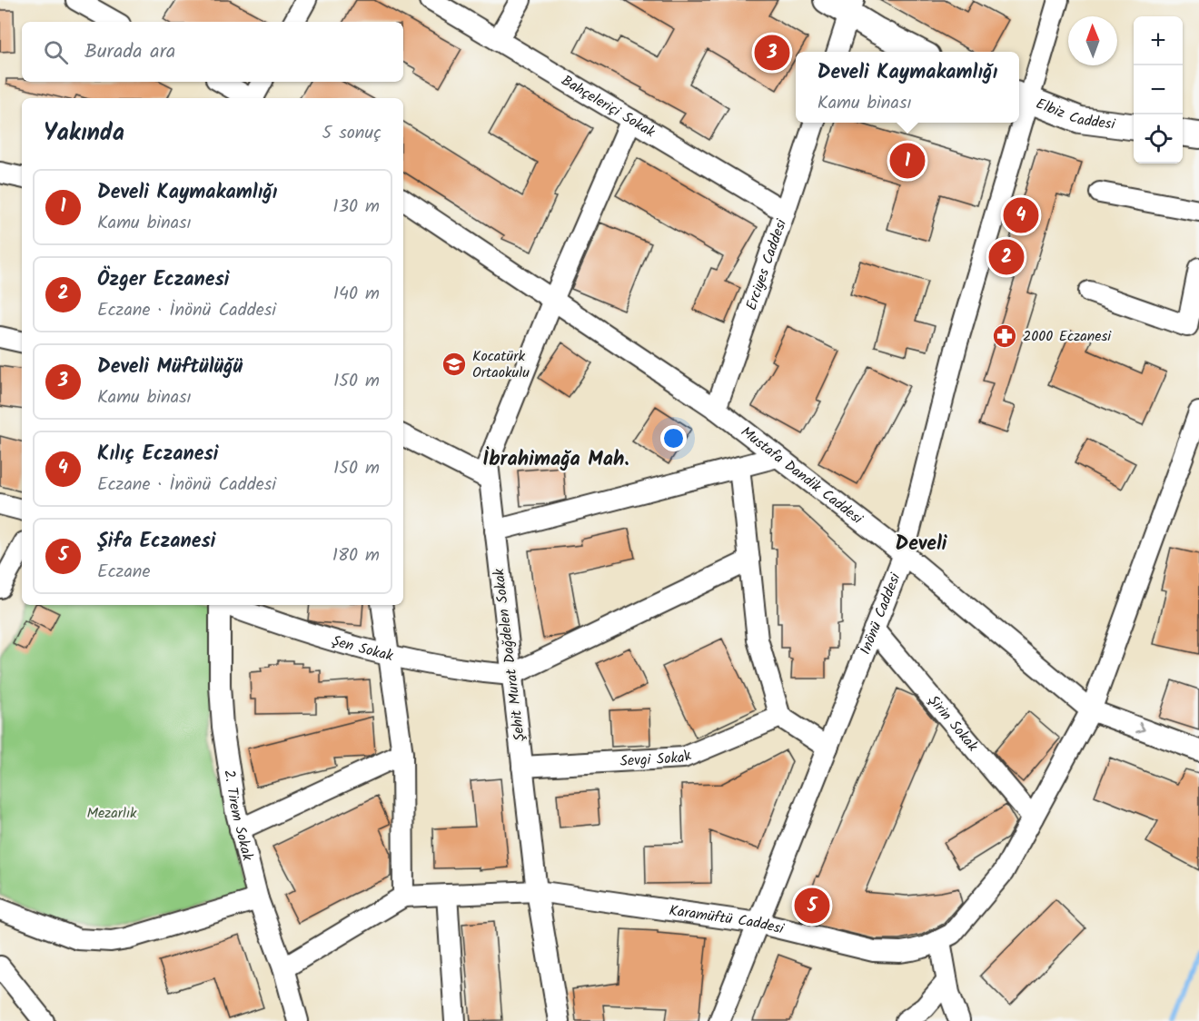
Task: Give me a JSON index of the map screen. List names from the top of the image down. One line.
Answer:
{"streets":{"street":["Bahçeleriçi Sokak","Elbiz Caddesi","Erciyes Caddesi","Mustafa Dandik Caddesi","İnönü Caddesi","Şen Sokak","Şehit Murat Dağdelen Sokak","Şirin Sokak","Sevgi Sokak","2. Tirem Sokak","Karamüftü Caddesi"]},"crossings":[["Bahçeleriçi Sokak","Erciyes Caddesi"],["Bahçeleriçi Sokak","Şehit Murat Dağdelen Sokak"],["Elbiz Caddesi","İnönü Caddesi"],["Erciyes Caddesi","Mustafa Dandik Caddesi"],["Mustafa Dandik Caddesi","İnönü Caddesi"],["Mustafa Dandik Caddesi","Şehit Murat Dağdelen Sokak"],["Mustafa Dandik Caddesi","Karamüftü Caddesi"],["İnönü Caddesi","Şirin Sokak"],["İnönü Caddesi","Karamüftü Caddesi"],["Şen Sokak","Şehit Murat Dağdelen Sokak"],["Şehit Murat Dağdelen Sokak","Sevgi Sokak"],["Şehit Murat Dağdelen Sokak","Karamüftü Caddesi"],["Şirin Sokak","Karamüftü Caddesi"],["2. Tirem Sokak","Karamüftü Caddesi"]],"districts":["İbrahimağa Mah.","Develi"],"parks":["Mezarlık"],"places":{"pharmacy":["2000 Eczanesi"],"school or university":["Kocatürk Ortaokulu"]},"north":"top","page":{"map_buttons":["+","−"],"search":"Burada ara","pins":["3","1","4","2","5"],"popup":["Develi Kaymakamlığı","Kamu binası"],"heading":["Yakında","5 sonuç"],"list":[{"mark":"1","name":"Develi Kaymakamlığı","note":"Kamu binası","value":"130 m"},{"mark":"2","name":"Özger Eczanesi","note":"Eczane · İnönü Caddesi","value":"140 m"},{"mark":"3","name":"Develi Müftülüğü","note":"Kamu binası","value":"150 m"},{"mark":"4","name":"Kılıç Eczanesi","note":"Eczane · İnönü Caddesi","value":"150 m"},{"mark":"5","name":"Şifa Eczanesi","note":"Eczane","value":"180 m"}]}}
